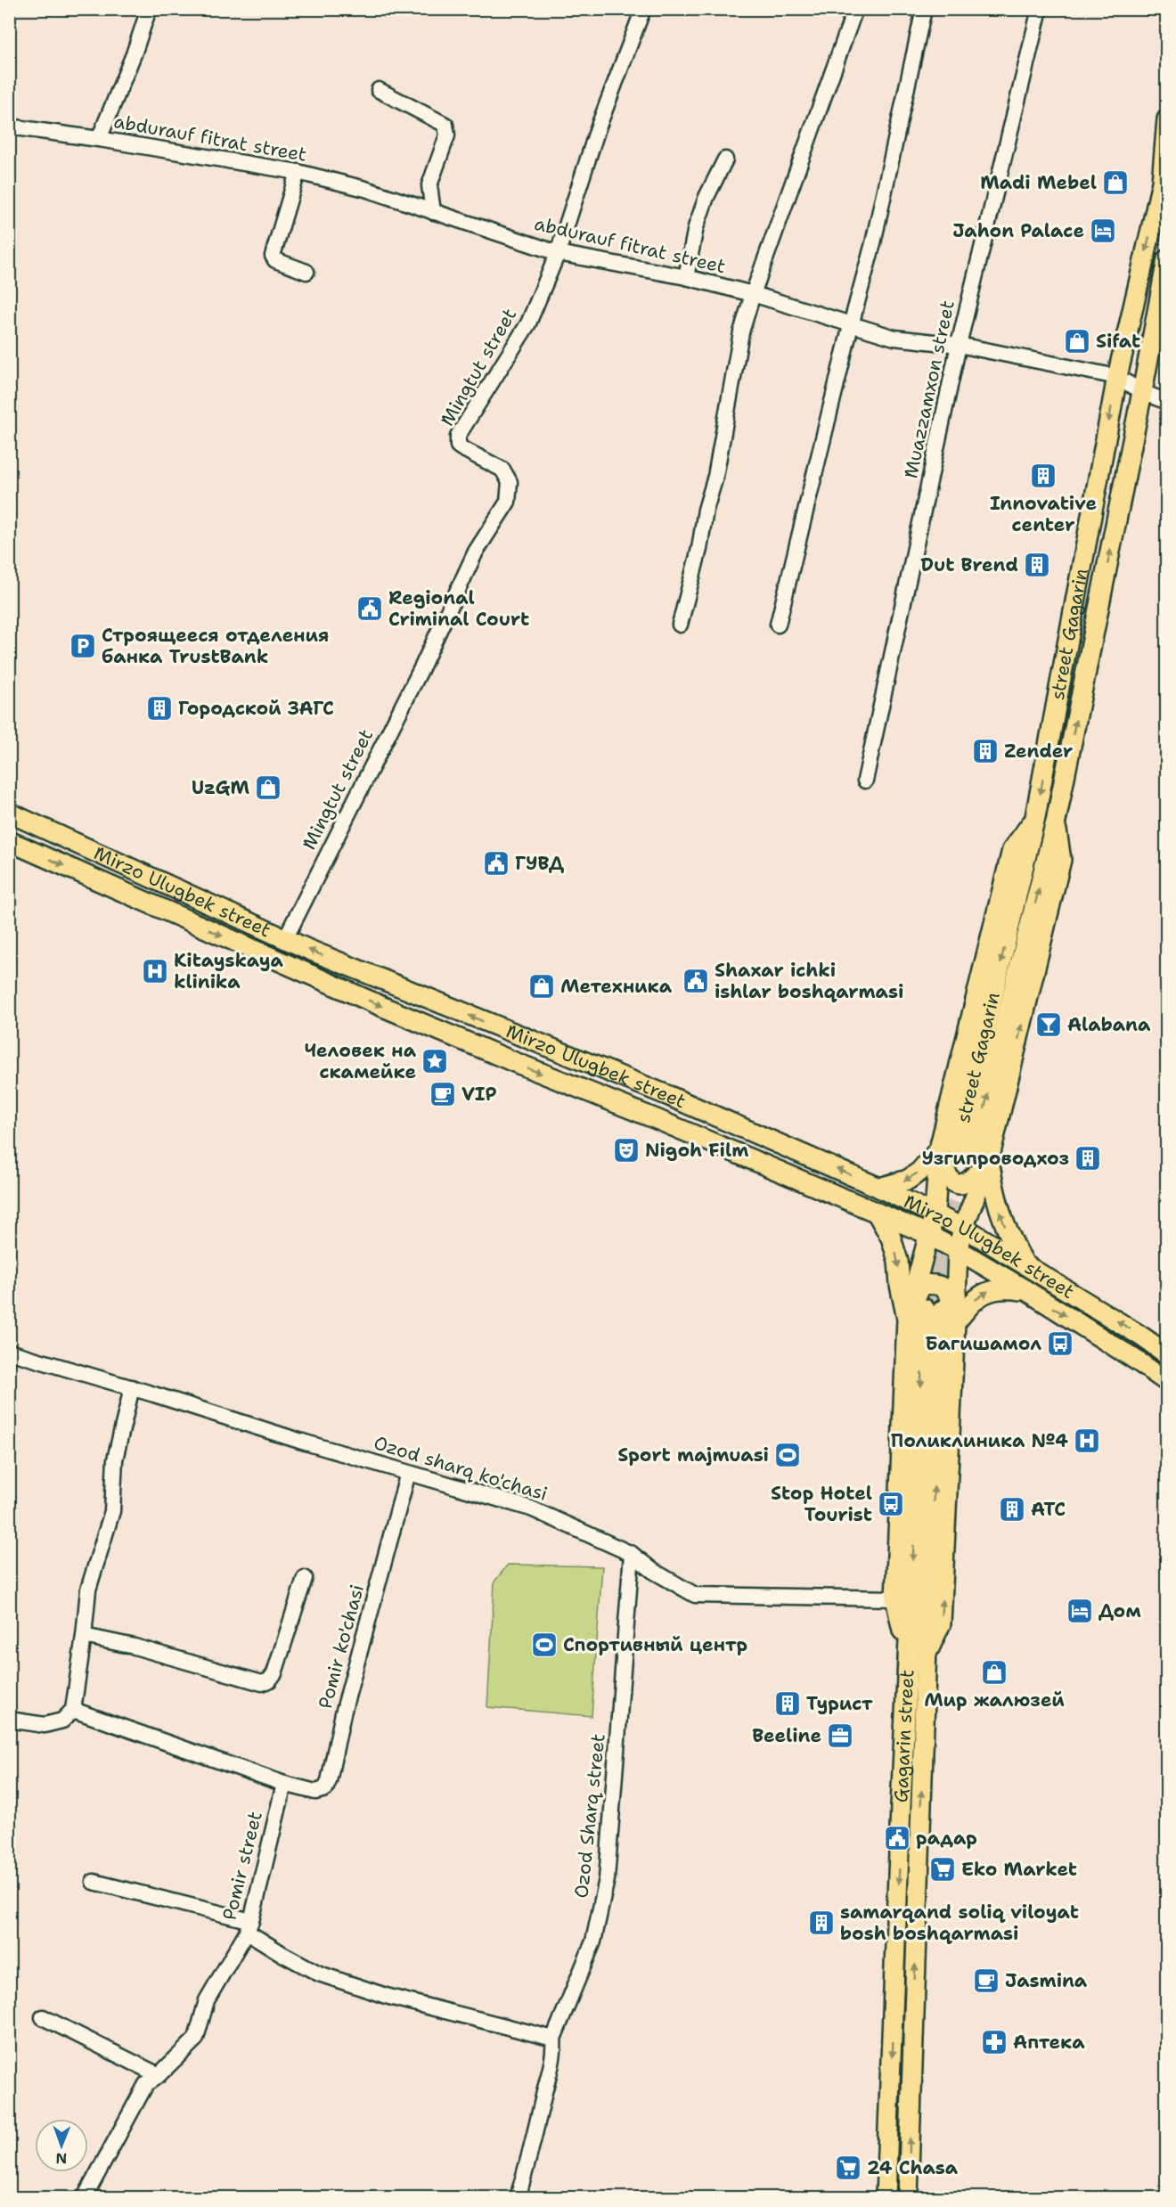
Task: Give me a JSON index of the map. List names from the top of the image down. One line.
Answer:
{"streets":{"main road":["street Gagarin","Mirzo Ulugbek street","Gagarin street"],"street":["abdurauf fitrat street","Mingtut street","Muazzamxon street","Ozod sharq ko'chasi","Pomir ko'chasi","Ozod Sharq street","Pomir street"]},"crossings":[["abdurauf fitrat street","Mingtut street"],["abdurauf fitrat street","Muazzamxon street"],["abdurauf fitrat street","street Gagarin"],["Mingtut street","Mirzo Ulugbek street"],["Ozod sharq ko'chasi","Pomir ko'chasi"],["Ozod sharq ko'chasi","Ozod Sharq street"],["Pomir ko'chasi","Pomir street"]],"places":{"shop":["Madi Mebel","Sifat","UzGM","Метехника","Мир жалюзей"],"hotel":["Jahon Palace","Дом"],"building":["Innovative center","Dut Brend","Городской ЗАГС","Zender","Узгипроводхоз","ATC","Турист","samarqand soliq viloyat bosh boshqarmasi"],"public building":["Regional Criminal Court","ГУВД","Shaxar ichki ishlar boshqarmasi","радар"],"parking":["Строящееся отделения банка TrustBank"],"hospital":["Kitayskaya klinika","Поликлиника №4"],"bar":["Alabana"],"place":["Человек на скамейке"],"cafe":["VIP","Jasmina"],"theatre":["Nigoh Film"],"bus stop":["Багишамол","Stop Hotel Tourist"],"sports":["Sport majmuasi","Спортивный центр"],"office":["Beeline"],"supermarket":["Eko Market","24 Chasa"],"pharmacy":["Аптека"]},"north":"bottom"}
